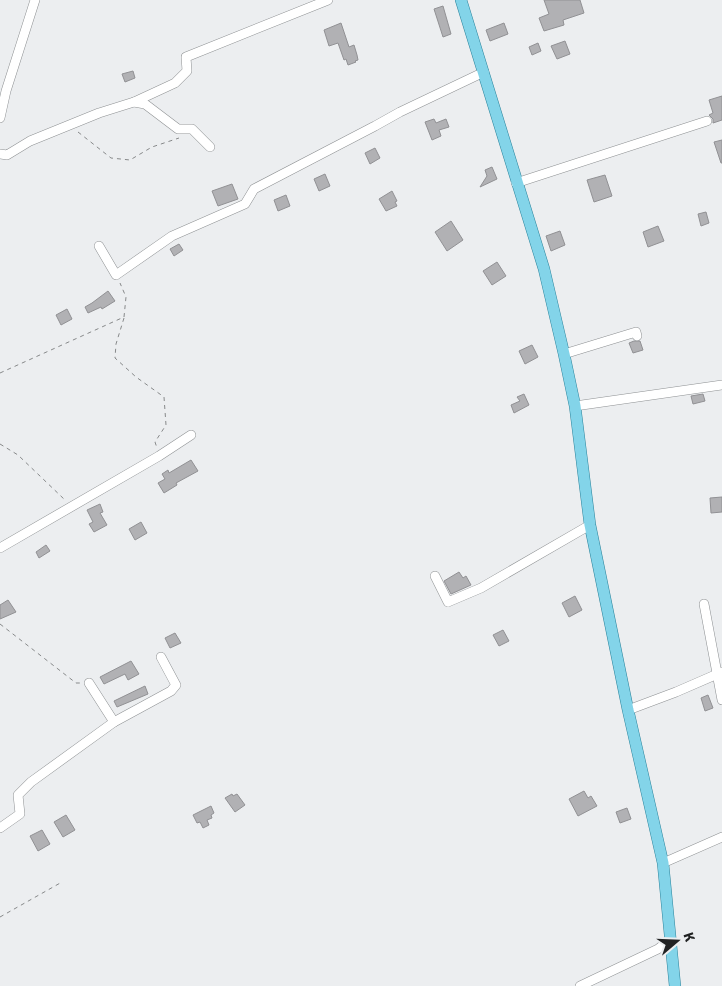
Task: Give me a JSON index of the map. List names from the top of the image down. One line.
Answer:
{"north":"right"}
